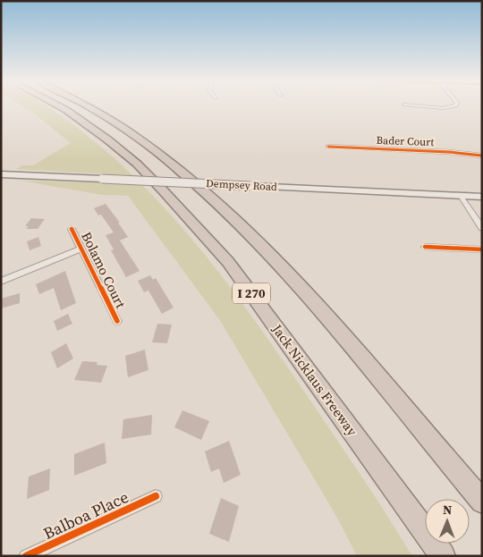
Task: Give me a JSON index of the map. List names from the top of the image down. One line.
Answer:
{"streets":{"highway":["I 270","Jack Nicklaus Freeway"],"main road":["Dempsey Road"],"street":["Bader Court","Bolamo Court","Balboa Place"]},"north":"top"}
